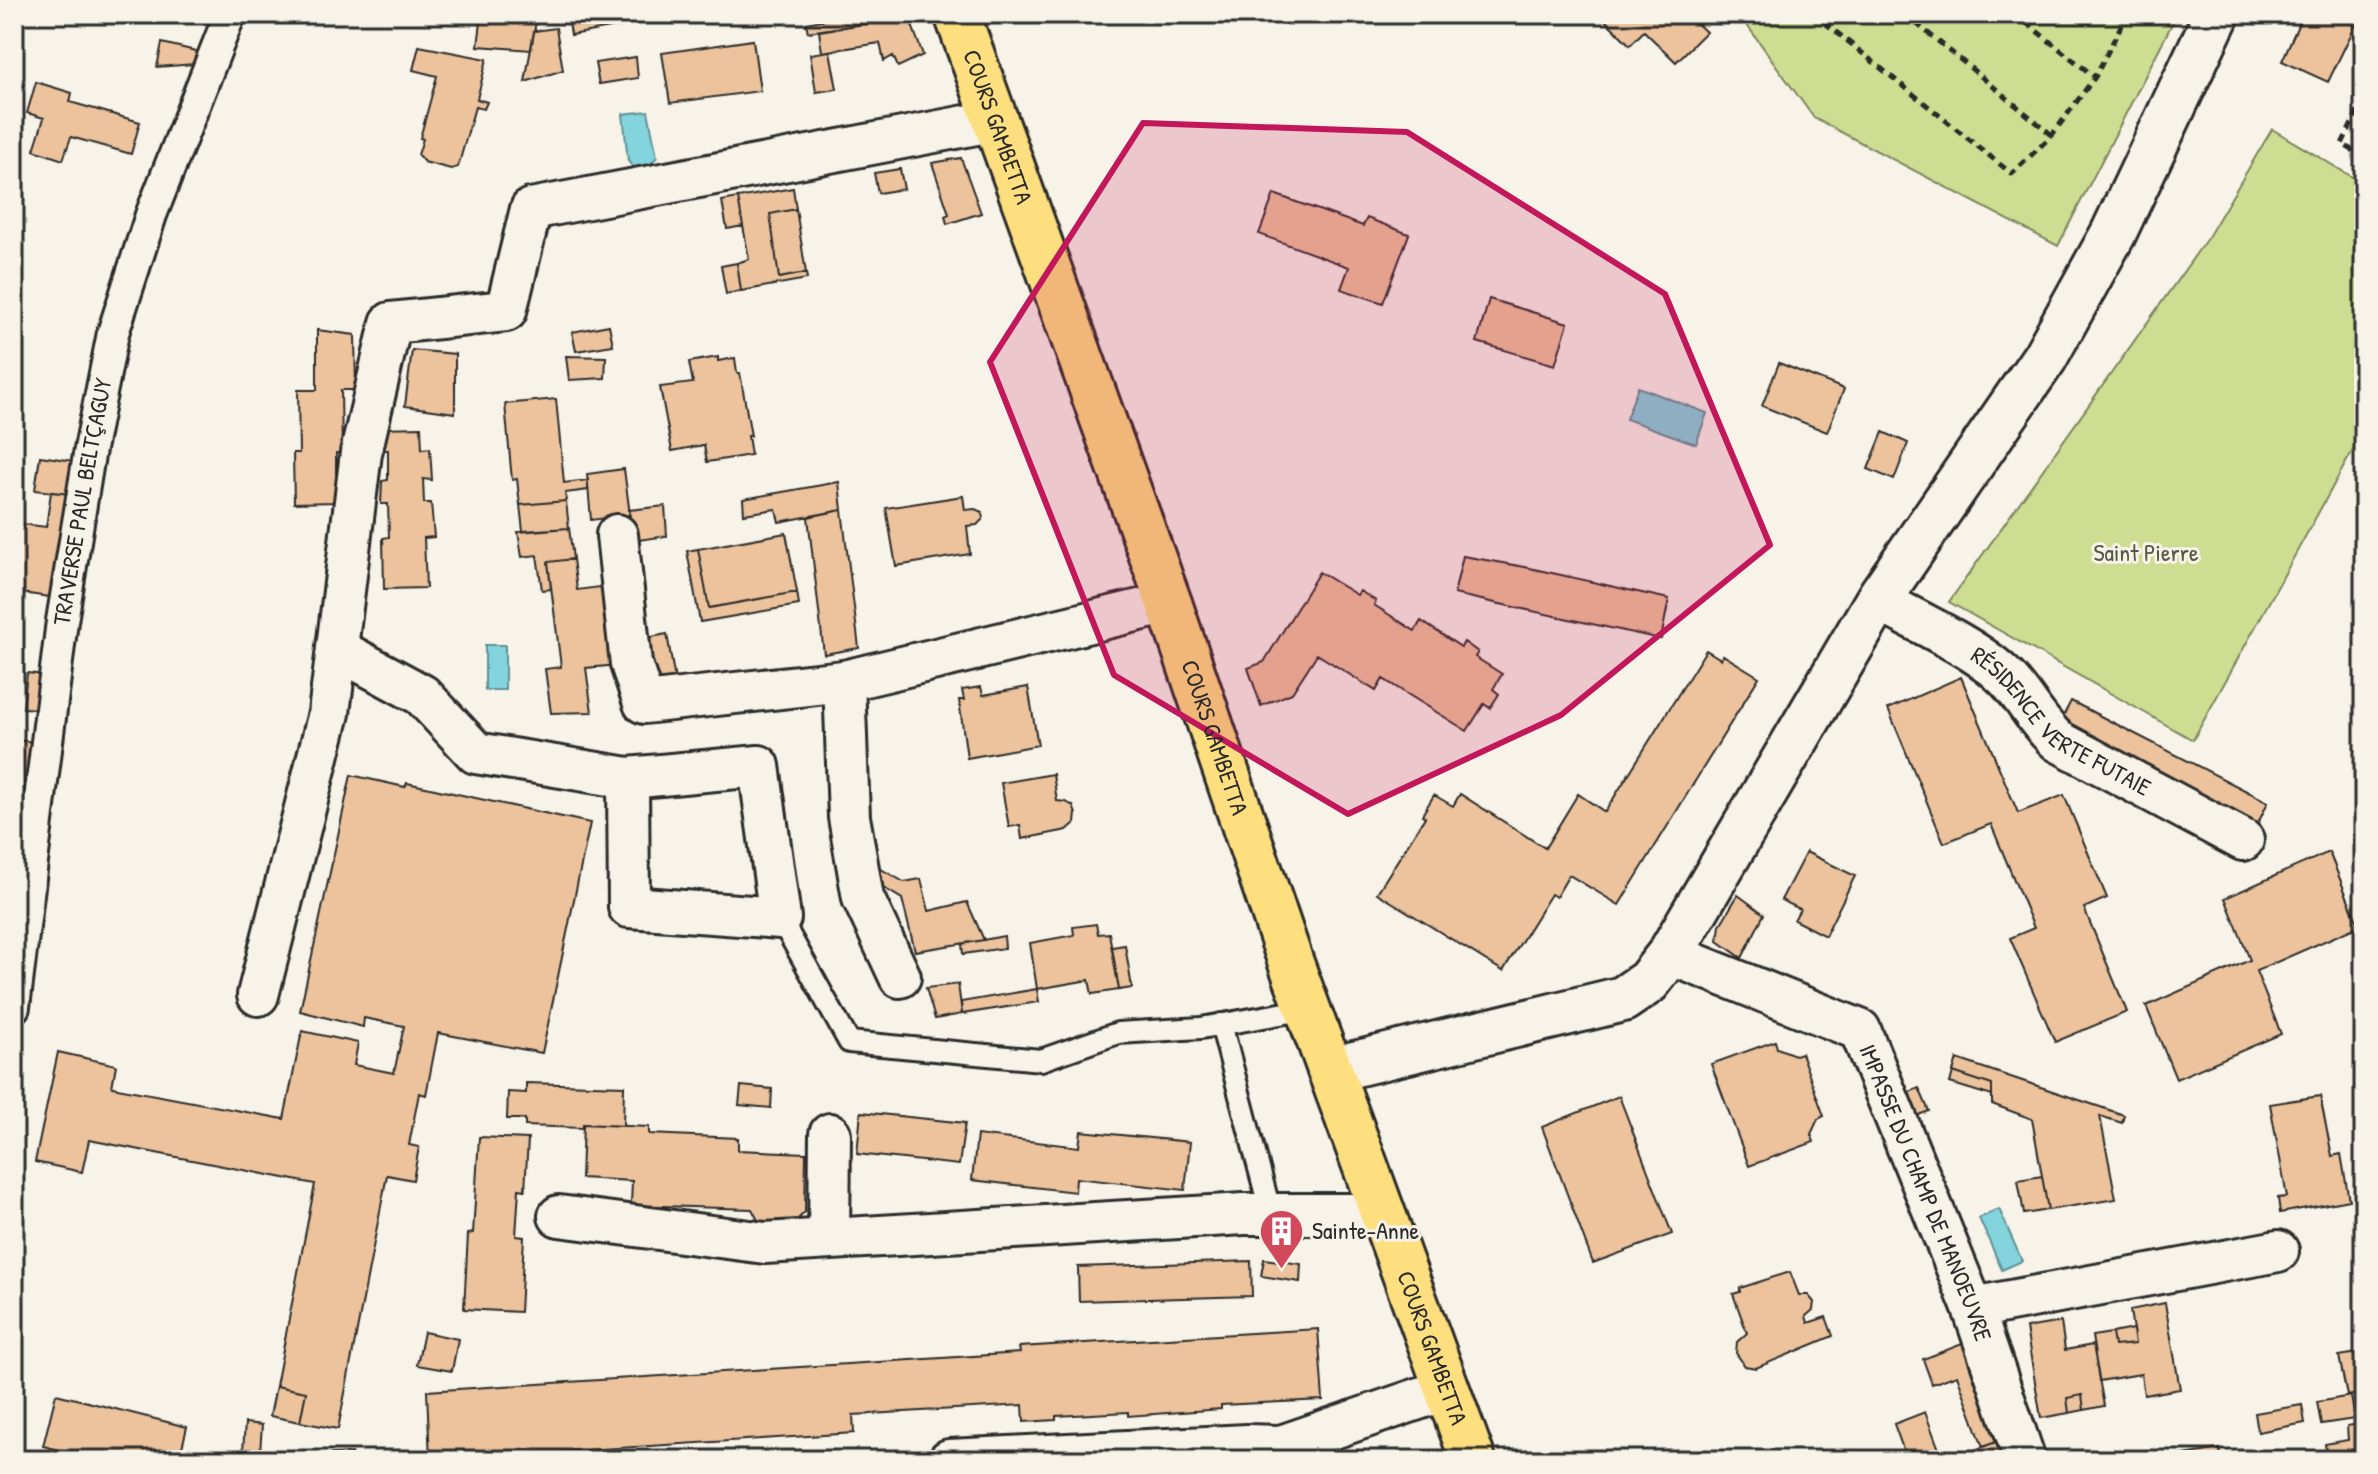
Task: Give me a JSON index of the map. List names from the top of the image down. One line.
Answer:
{"streets":{"main road":["COURS GAMBETTA"],"street":["TRAVERSE PAUL BELTÇAGUY","RÉSIDENCE VERTE FUTAIE","IMPASSE DU CHAMP DE MANOEUVRE"]},"parks":["Saint Pierre"],"places":{"building":["Sainte-Anne"]}}
